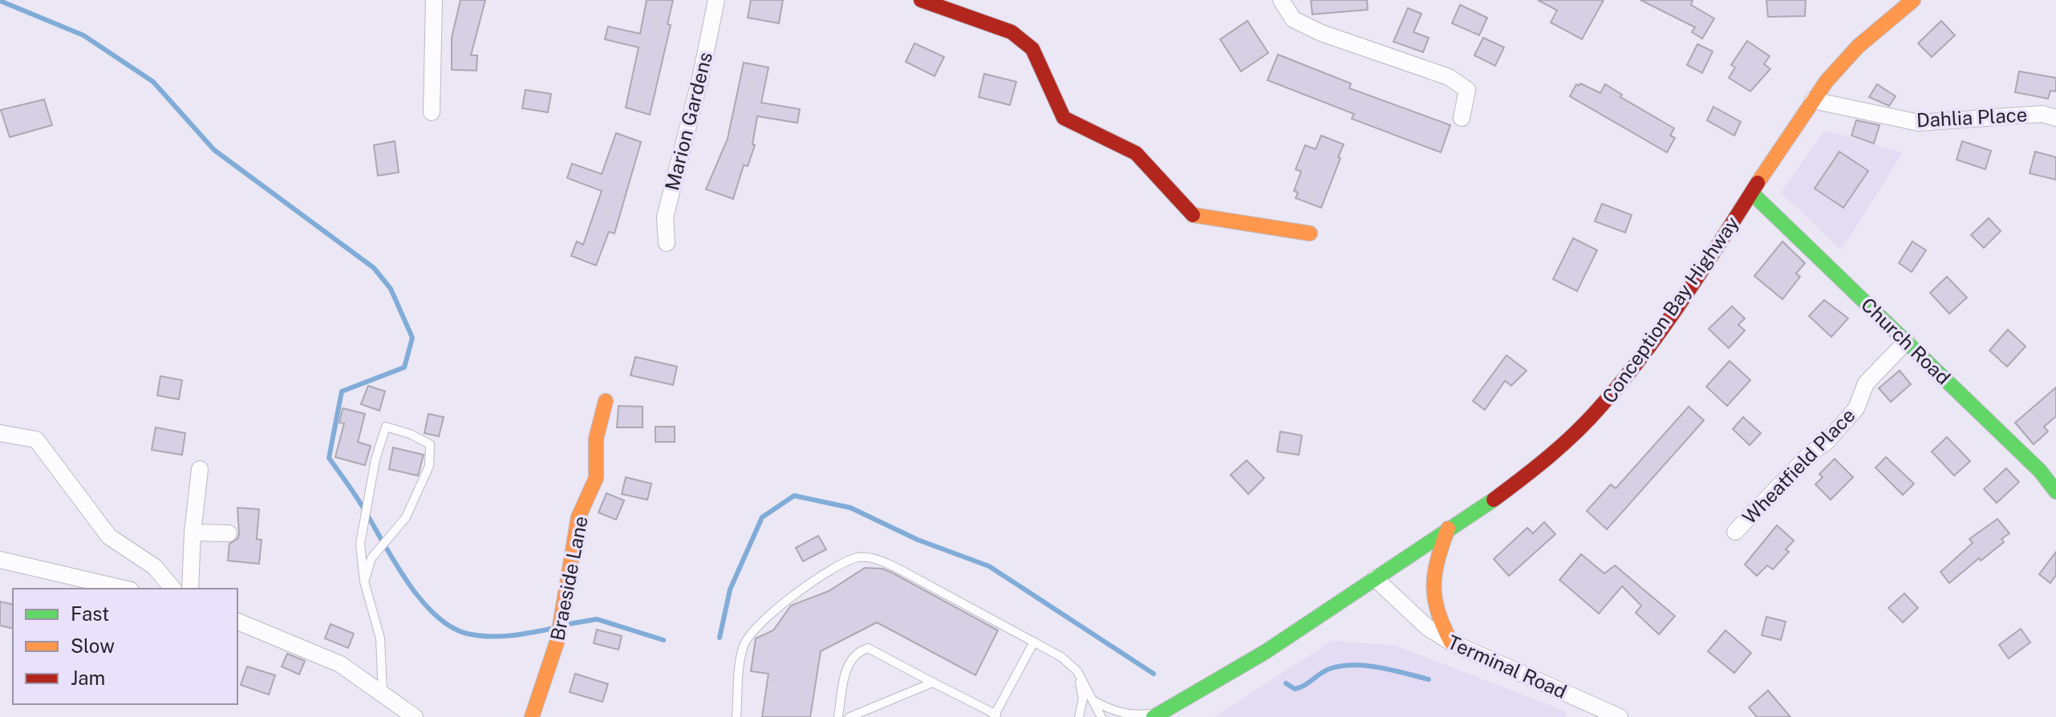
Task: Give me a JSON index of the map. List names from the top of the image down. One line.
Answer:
{"streets":{"street":["Dahlia Place","Marion Gardens","Conception Bay Highway","Church Road","Wheatfield Place","Braeside Lane","Terminal Road"]},"crossings":[["Dahlia Place","Conception Bay Highway"],["Conception Bay Highway","Church Road"],["Conception Bay Highway","Terminal Road"],["Church Road","Wheatfield Place"]],"legend":["Fast","Slow","Jam"]}
